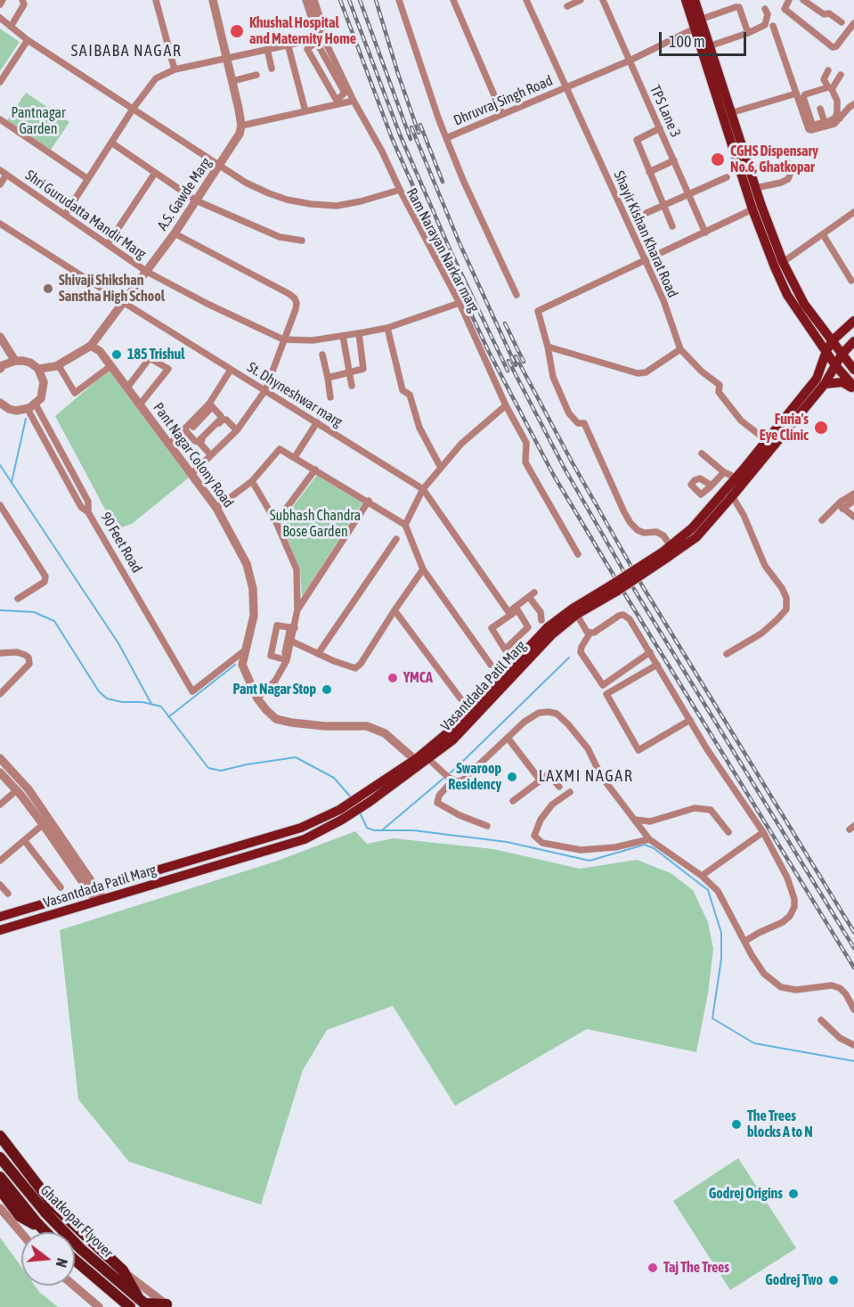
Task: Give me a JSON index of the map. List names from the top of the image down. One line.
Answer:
{"streets":{"highway":["Ghatkopar Flyover"],"main road":["Vasantdada Patil Marg"],"street":["Dhruvraj Singh Road","TPS Lane 3","A.S. Gawde Marg","Shri Gurudatta Mandir Marg","Shayir Kishan Kharat Road","Ram Narayan Narkar marg","St. Dhyneshwar marg","Pant Nagar Colony Road","90 Feet Road"]},"crossings":[["Dhruvraj Singh Road","TPS Lane 3"],["Dhruvraj Singh Road","Shayir Kishan Kharat Road"],["A.S. Gawde Marg","Shri Gurudatta Mandir Marg"],["A.S. Gawde Marg","Ram Narayan Narkar marg"],["A.S. Gawde Marg","St. Dhyneshwar marg"],["A.S. Gawde Marg","Pant Nagar Colony Road"],["A.S. Gawde Marg","90 Feet Road"],["Shri Gurudatta Mandir Marg","Ram Narayan Narkar marg"],["Pant Nagar Colony Road","90 Feet Road"],["Pant Nagar Colony Road","Vasantdada Patil Marg"]],"districts":["SAIBABA NAGAR","LAXMI NAGAR"],"parks":["Pantnagar Garden","Subhash Chandra Bose Garden"],"places":["Khushal Hospital and Maternity Home","CGHS Dispensary No.6, Ghatkopar","Shivaji Shikshan Sanstha High School","185 Trishul","Furia's Eye Clinic","YMCA","Pant Nagar Stop","Swaroop Residency","The Trees blocks A to N","Godrej Origins","Taj The Trees","Godrej Two"],"scale_bar":"100 m","north":"right"}
